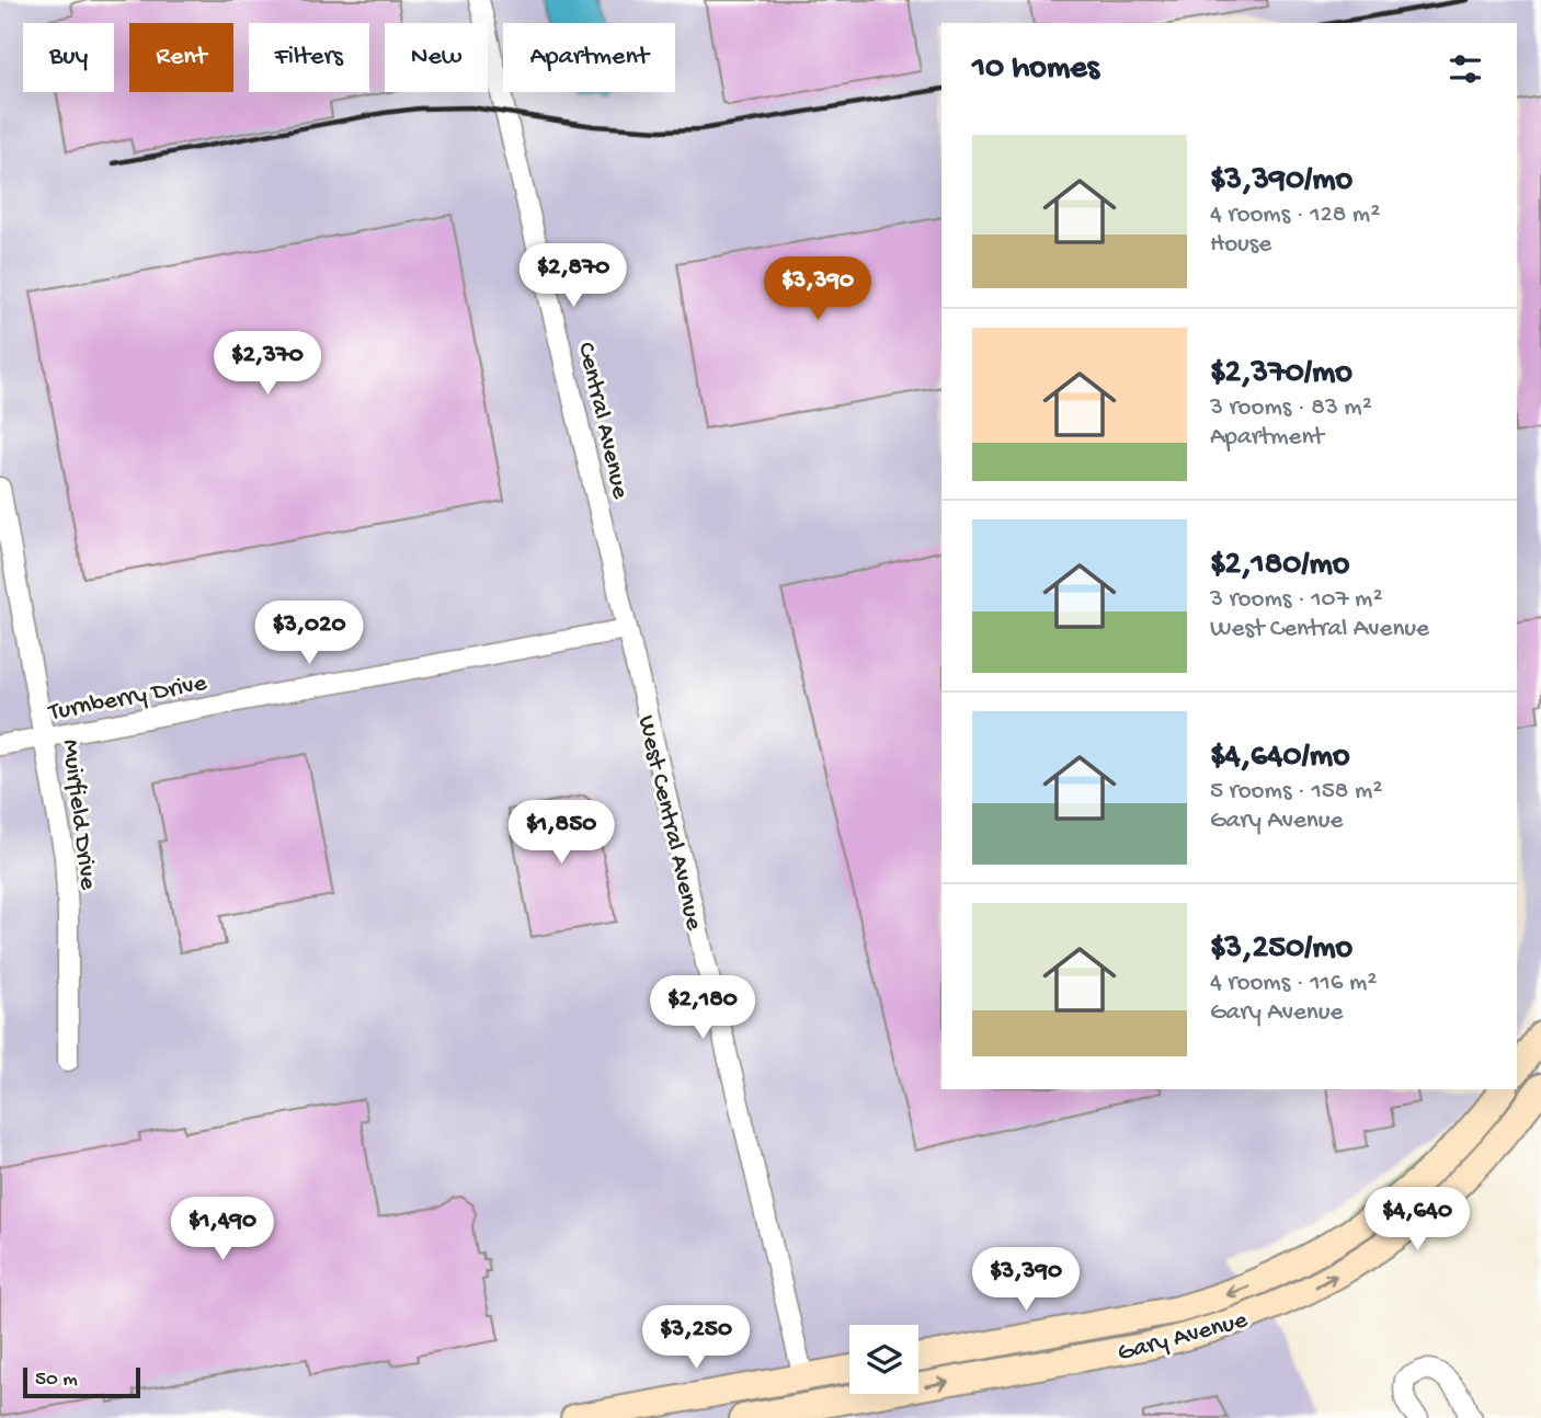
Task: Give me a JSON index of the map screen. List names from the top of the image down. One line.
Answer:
{"streets":{"main road":["West Central Avenue","Gary Avenue"],"street":["Central Avenue","Turnberry Drive","Muirfield Drive"]},"crossings":[["Central Avenue","Turnberry Drive"],["Central Avenue","West Central Avenue"],["Turnberry Drive","Muirfield Drive"],["Turnberry Drive","West Central Avenue"],["West Central Avenue","Gary Avenue"]],"scale_bar":"50 m","page":{"chip":["Buy","Rent","Filters","New","Apartment"],"heading":"10 homes","list":[{"name":"$3,390/mo","note":"4 rooms · 128 m² · House"},{"name":"$2,370/mo","note":"3 rooms · 83 m² · Apartment"},{"name":"$2,180/mo","note":"3 rooms · 107 m² · West Central Avenue"},{"name":"$4,640/mo","note":"5 rooms · 158 m² · Gary Avenue"},{"name":"$3,250/mo","note":"4 rooms · 116 m² · Gary Avenue"}],"price":["$2,870","$3,390","$2,370","$3,020","$1,850","$2,180","$4,640","$1,490","$3,390","$3,250"],"scale":"50 m"}}
